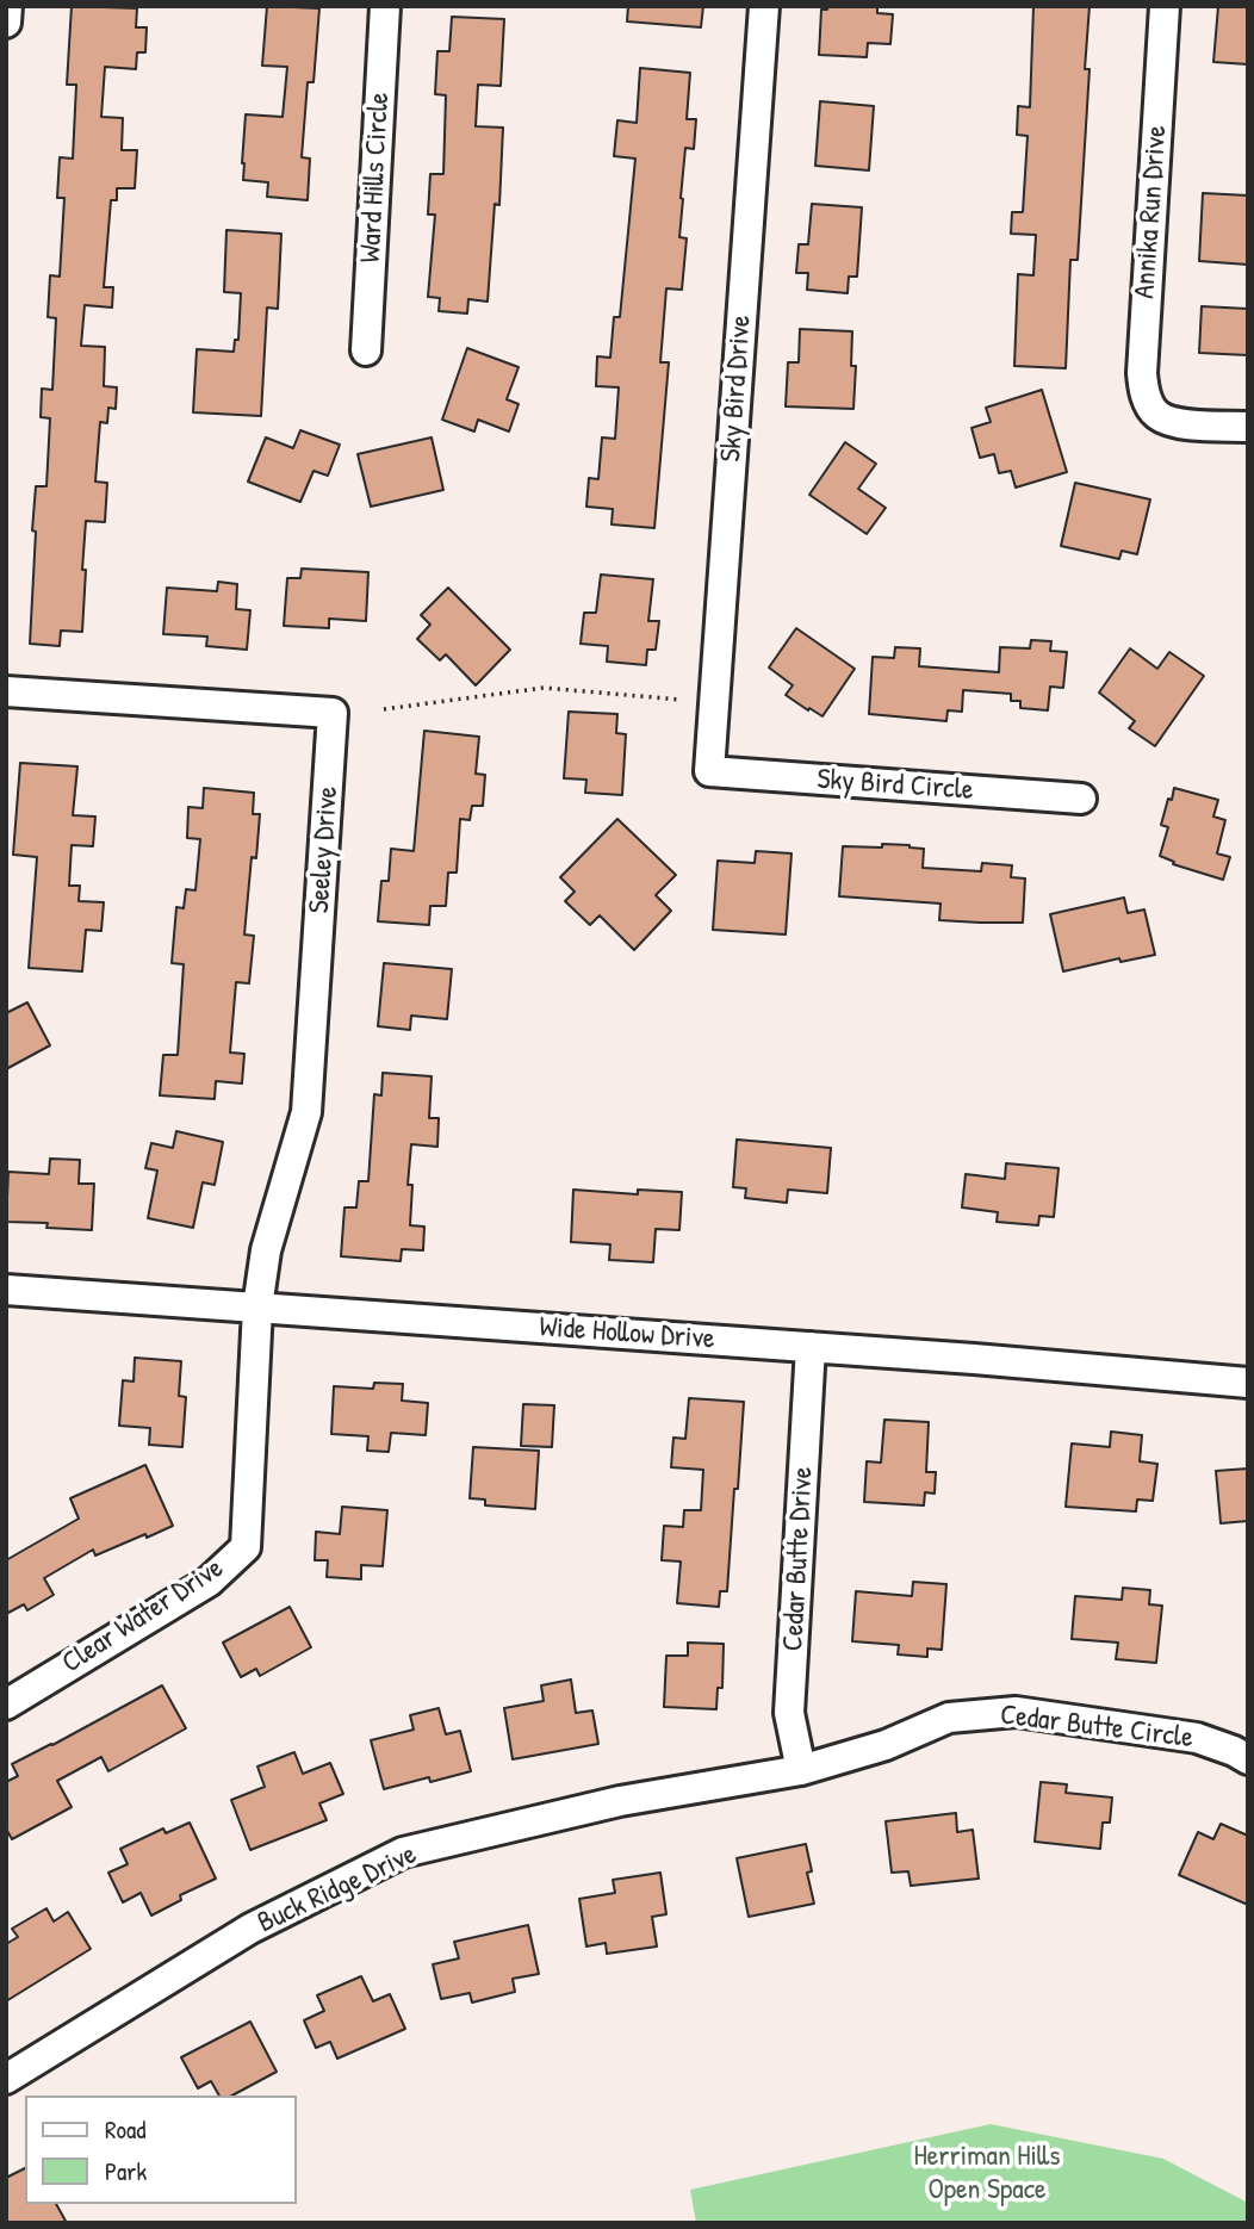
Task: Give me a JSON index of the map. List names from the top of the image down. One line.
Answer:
{"streets":{"street":["Ward Hills Circle","Annika Run Drive","Sky Bird Drive","Sky Bird Circle","Seeley Drive","Wide Hollow Drive","Cedar Butte Drive","Clear Water Drive","Cedar Butte Circle","Buck Ridge Drive"]},"crossings":[["Sky Bird Drive","Sky Bird Circle"],["Seeley Drive","Wide Hollow Drive"],["Seeley Drive","Clear Water Drive"],["Wide Hollow Drive","Cedar Butte Drive"],["Wide Hollow Drive","Clear Water Drive"],["Cedar Butte Drive","Cedar Butte Circle"],["Cedar Butte Drive","Buck Ridge Drive"],["Cedar Butte Circle","Buck Ridge Drive"]],"parks":["Herriman Hills Open Space"],"legend":["Road","Park"]}
